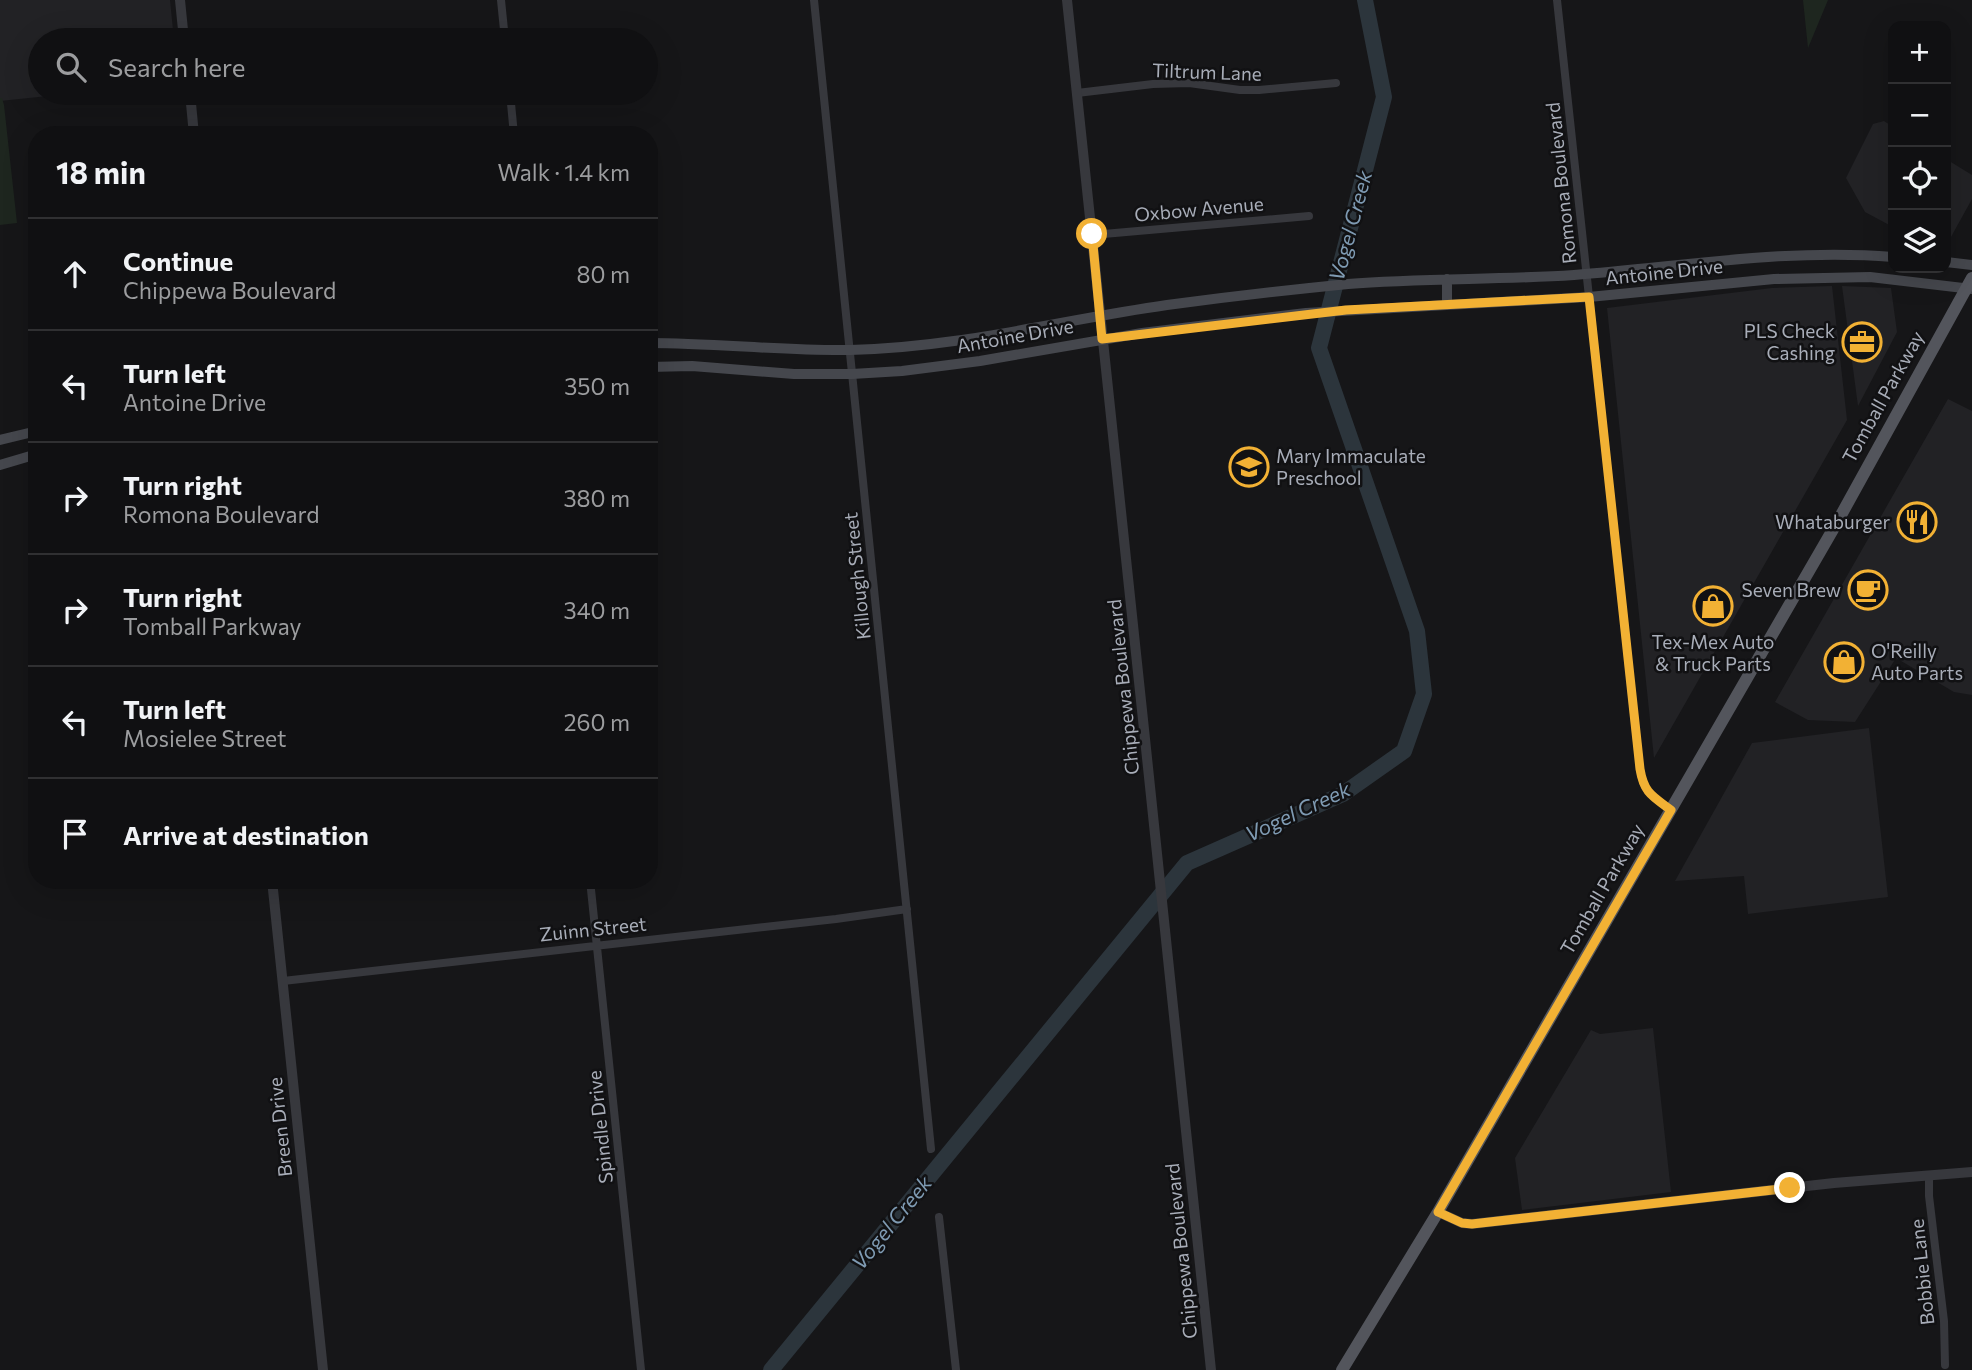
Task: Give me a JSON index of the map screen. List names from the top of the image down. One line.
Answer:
{"streets":{"main road":["Antoine Drive","Tomball Parkway"],"street":["Tiltrum Lane","Romona Boulevard","Oxbow Avenue","Killough Street","Chippewa Boulevard","Zuinn Street","Breen Drive","Spindle Drive","Bobbie Lane"]},"crossings":[["Tiltrum Lane","Chippewa Boulevard"],["Romona Boulevard","Antoine Drive"],["Romona Boulevard","Tomball Parkway"],["Oxbow Avenue","Chippewa Boulevard"],["Antoine Drive","Tomball Parkway"],["Antoine Drive","Killough Street"],["Antoine Drive","Chippewa Boulevard"],["Killough Street","Zuinn Street"],["Zuinn Street","Breen Drive"],["Zuinn Street","Spindle Drive"]],"water":["Vogel Creek"],"places":{"office":["PLS Check Cashing"],"school or university":["Mary Immaculate Preschool"],"restaurant":["Whataburger"],"cafe":["Seven Brew"],"shop":["Tex-Mex Auto & Truck Parts","O'Reilly Auto Parts"]},"page":{"map_buttons":["+","−"],"search":"Search here","heading":["18 min","Walk · 1.4 km"],"list":[["Continue","Chippewa Boulevard","80 m"],["Turn left","Antoine Drive","350 m"],["Turn right","Romona Boulevard","380 m"],["Turn right","Tomball Parkway","340 m"],["Turn left","Mosielee Street","260 m"],"Arrive at destination"]}}
